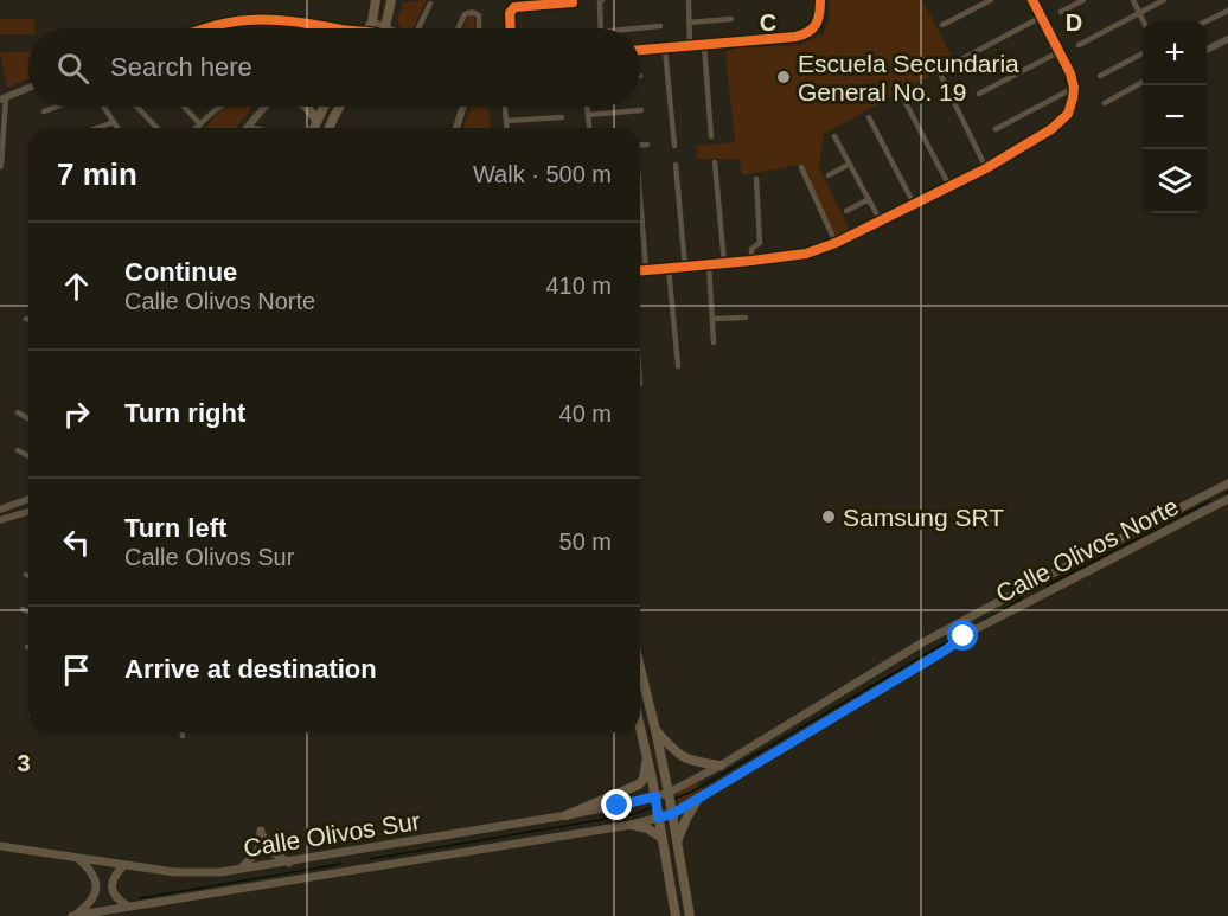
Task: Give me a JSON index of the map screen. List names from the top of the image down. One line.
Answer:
{"streets":{"main road":["Calle Olivos Norte","Calle Olivos Sur"]},"crossings":[["Calle Olivos Norte","Calle Olivos Sur"]],"places":["Escuela Secundaria General No. 19","Samsung SRT"],"page":{"map_buttons":["+","−"],"search":"Search here","heading":["7 min","Walk · 500 m"],"list":[["Continue","Calle Olivos Norte","410 m"],["Turn right","40 m"],["Turn left","Calle Olivos Sur","50 m"],"Arrive at destination"]},"grid":{"columns":["C","D"],"rows":["3"]}}
